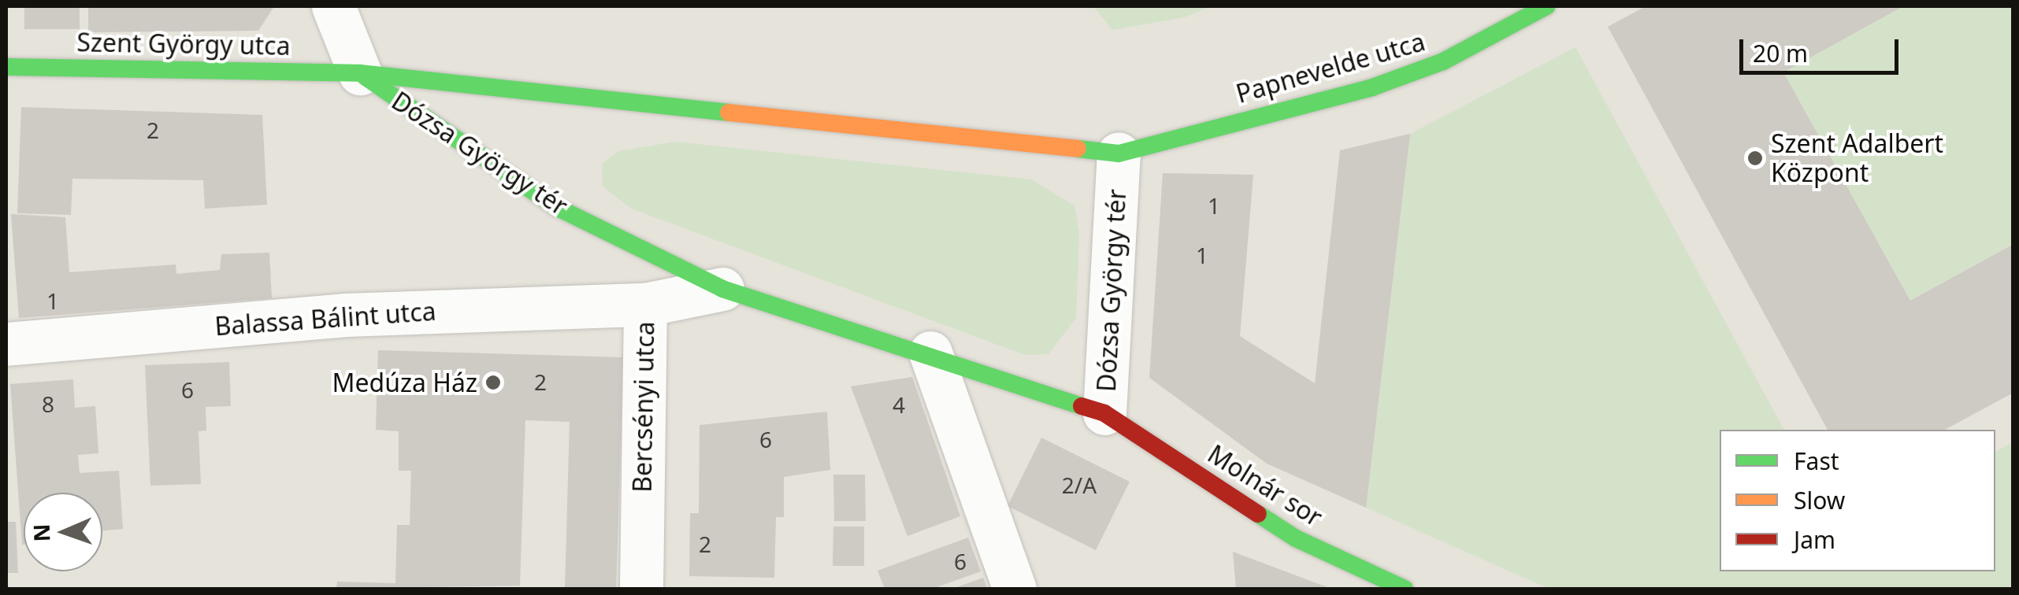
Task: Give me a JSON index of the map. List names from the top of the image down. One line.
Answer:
{"streets":{"street":["Szent György utca","Papnevelde utca","Dózsa György tér","Balassa Bálint utca","Bercsényi utca","Molnár sor"]},"crossings":[["Szent György utca","Dózsa György tér"],["Papnevelde utca","Dózsa György tér"],["Dózsa György tér","Bercsényi utca"],["Dózsa György tér","Molnár sor"],["Balassa Bálint utca","Bercsényi utca"]],"places":["Szent Adalbert Központ","Medúza Ház"],"house_numbers":["2","1","1","1","2","6","8","4","6","2/A","2","6"],"legend":["Fast","Slow","Jam"],"scale_bar":"20 m","north":"left"}
